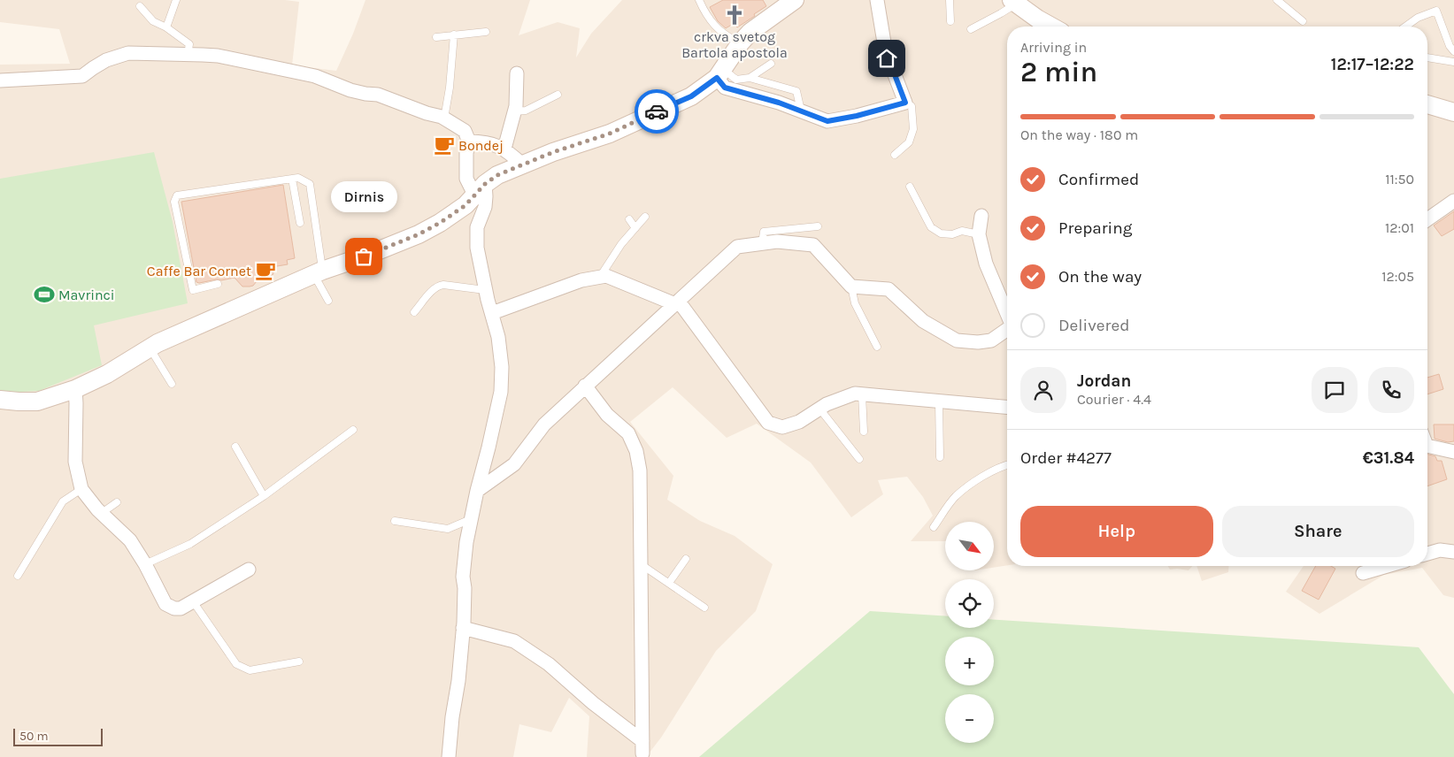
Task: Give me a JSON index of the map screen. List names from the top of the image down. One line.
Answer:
{"places":{"church":["crkva svetog Bartola apostola"],"cafe":["Bondej","Caffe Bar Cornet"],"other":["Dirnis"],"sports":["Mavrinci"]},"scale_bar":"50 m","north":"bottom right","page":{"heading":["2 min","Arriving in","12:17–12:22"],"panel":["Jordan","Courier · 4.4","Order #4277","€31.84"],"bar":"On the way · 180 m","list":[["Confirmed","11:50"],["Preparing","12:01"],["On the way","12:05"],"Delivered"],"bubble":"Dirnis","buttons":["Help","Share"],"map_buttons":["+","−"],"scale":"50 m"}}
